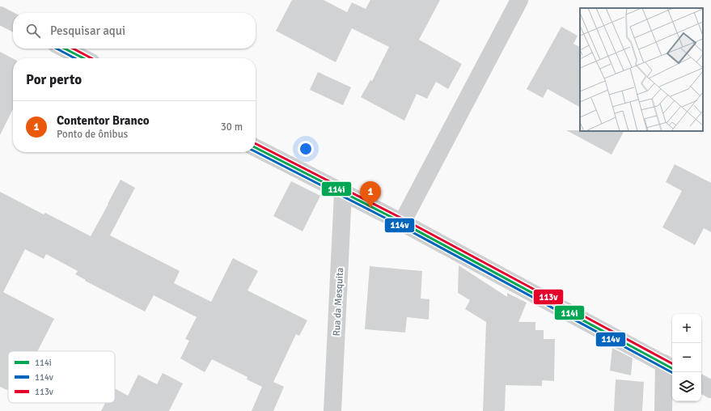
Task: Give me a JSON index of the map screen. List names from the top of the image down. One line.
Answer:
{"streets":{"street":["Rua da Mesquita"]},"lines":["transit line 114i","transit line 114v","transit line 113v"],"legend":["114i","114v","113v"],"page":{"search":"Pesquisar aqui","heading":"Por perto","list":[{"mark":"1","name":"Contentor Branco","note":"Ponto de ônibus","value":"30 m"}],"pins":"1","map_buttons":["+","−"]}}
